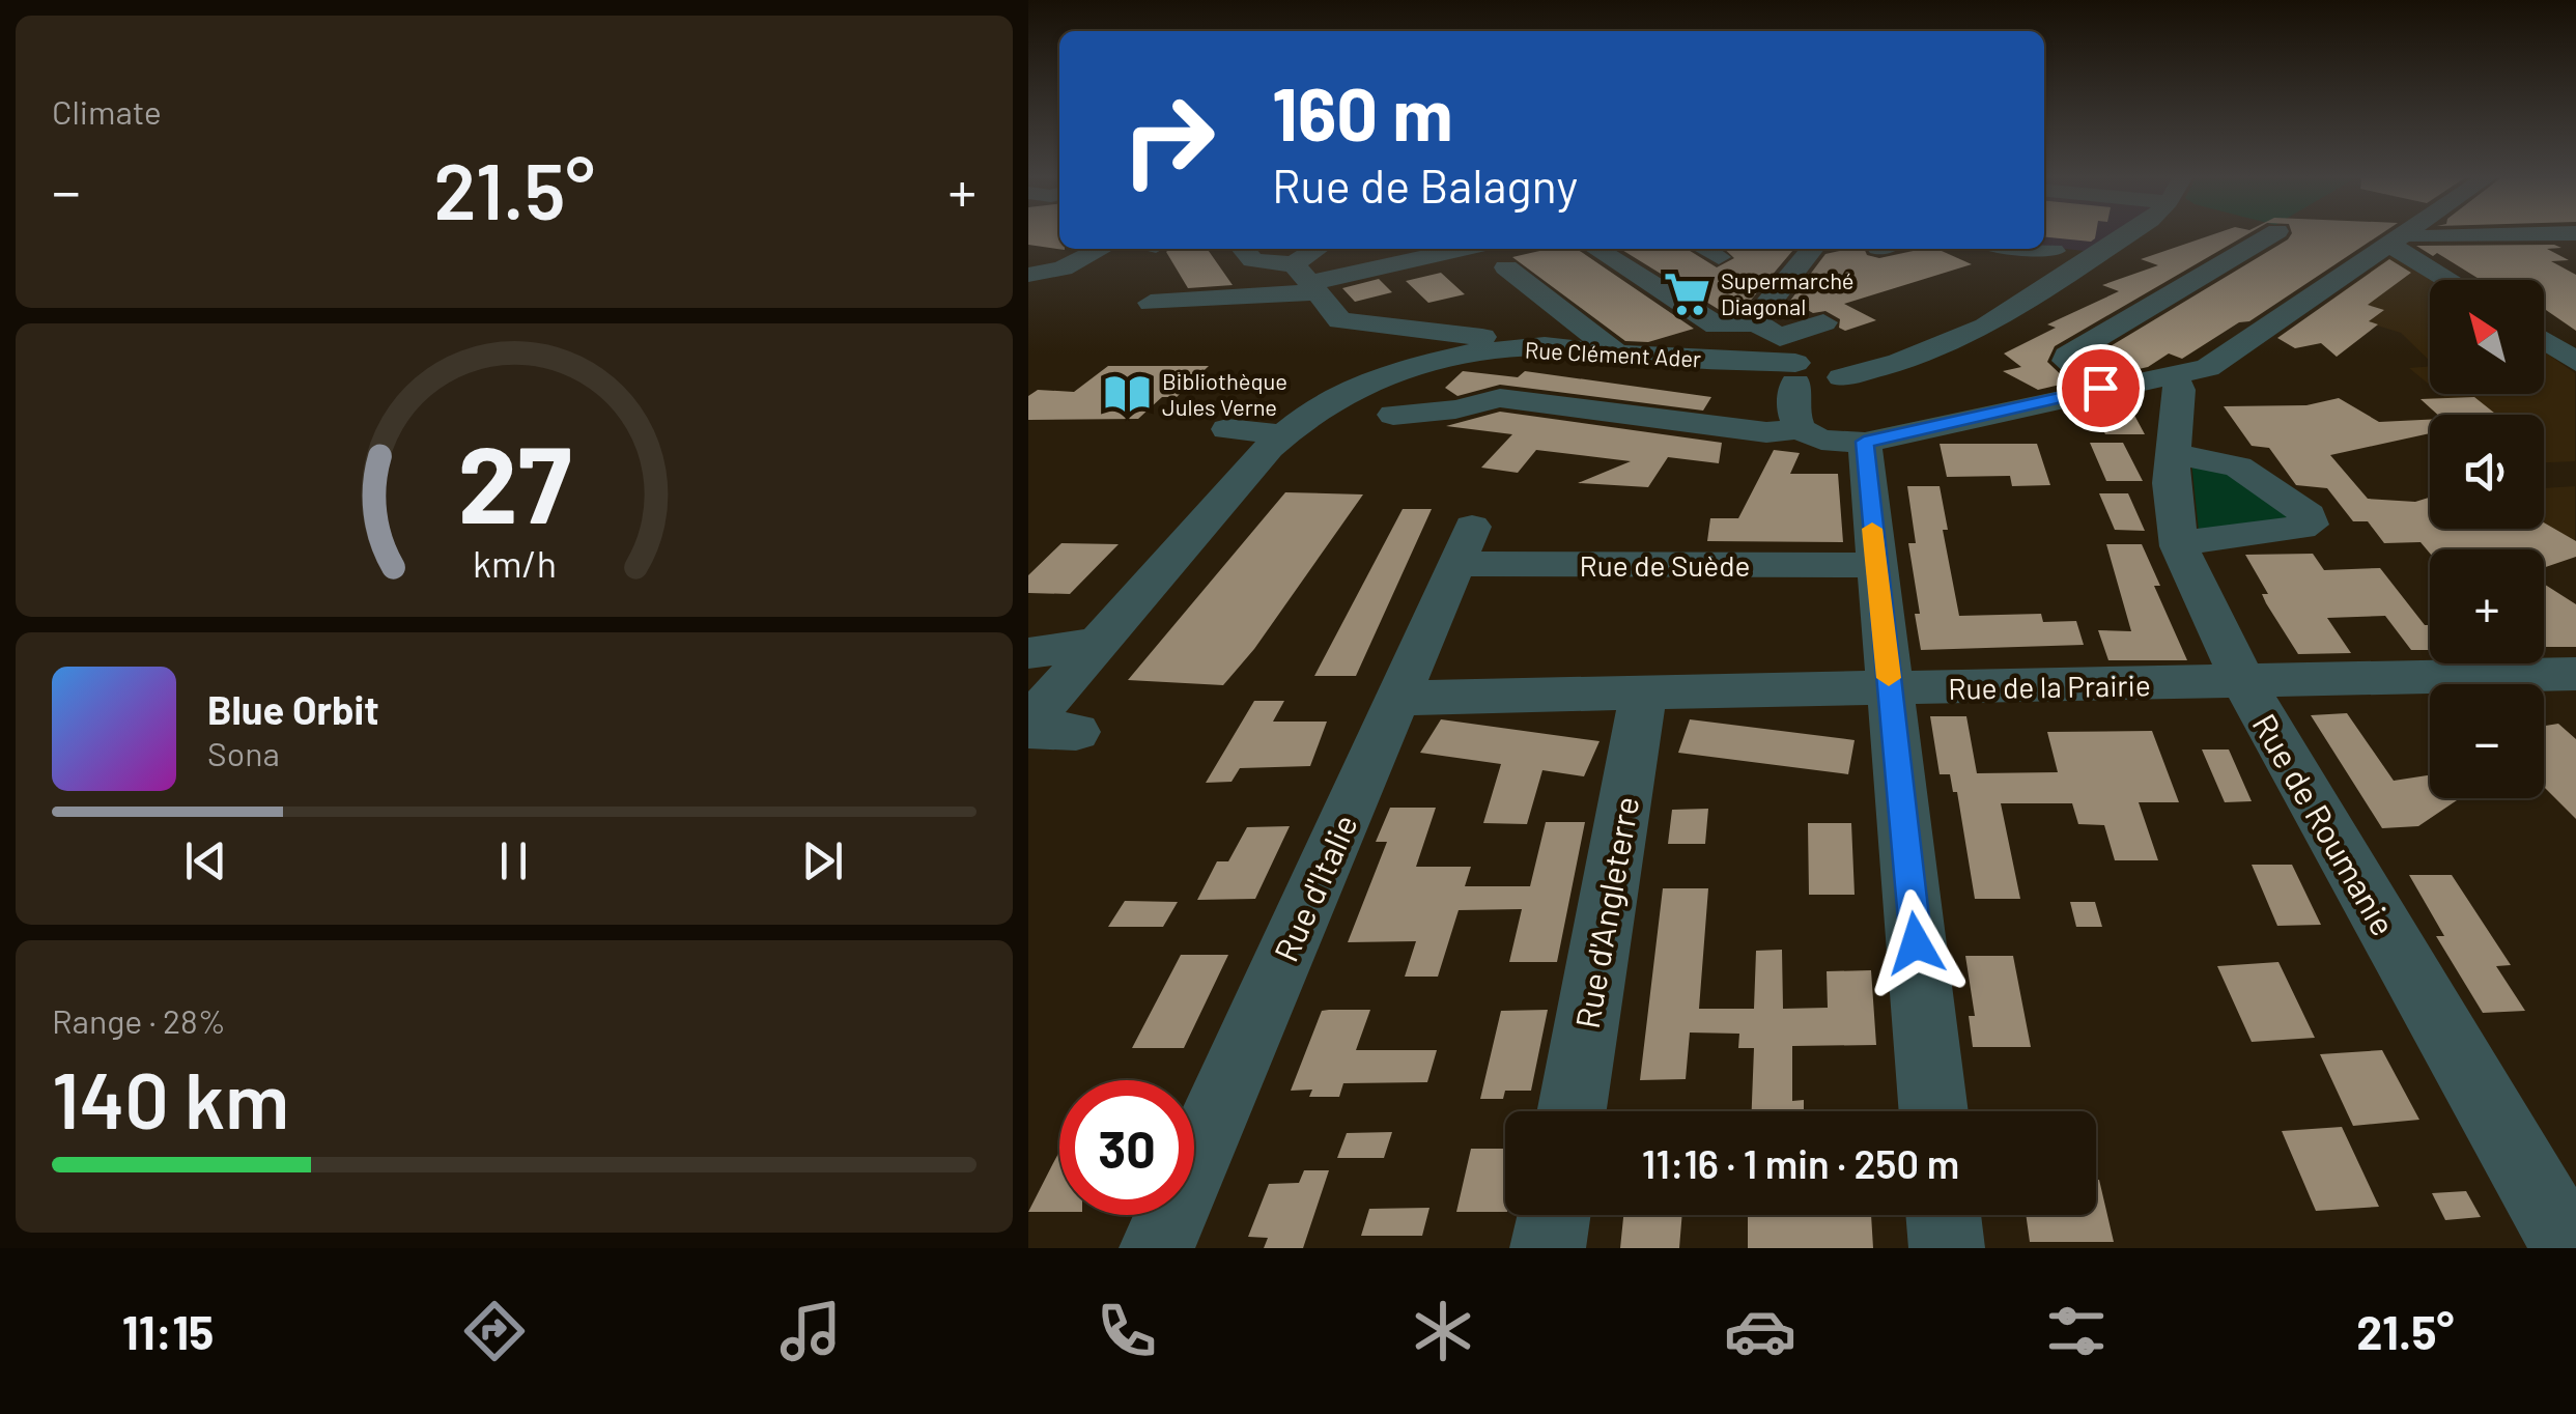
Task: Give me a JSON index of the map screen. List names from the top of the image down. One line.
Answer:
{"streets":{"street":["Rue Clément Ader","Rue de Suède","Rue de la Prairie","Rue de Roumanie","Rue d'Italie","Rue d'Angleterre"]},"crossings":[["Rue de Suède","Rue d'Italie"],["Rue de la Prairie","Rue de Roumanie"],["Rue de la Prairie","Rue d'Italie"],["Rue de la Prairie","Rue d'Angleterre"]],"places":{"supermarket":["Supermarché Diagonal"],"library":["Bibliothèque Jules Verne"]},"north":"top left","page":{"tile":["Climate",["Range · 28%","140 km"]],"turn":["160 m","Rue de Balagny"],"heat":["−","21.5°","+"],"map_buttons":["+","−"],"song":["Blue Orbit","Sona"],"limit":"30","trip":"11:16 · 1 min · 250 m","tabs":["11:15","21.5°"],"gauge":["27","km/h"]}}
